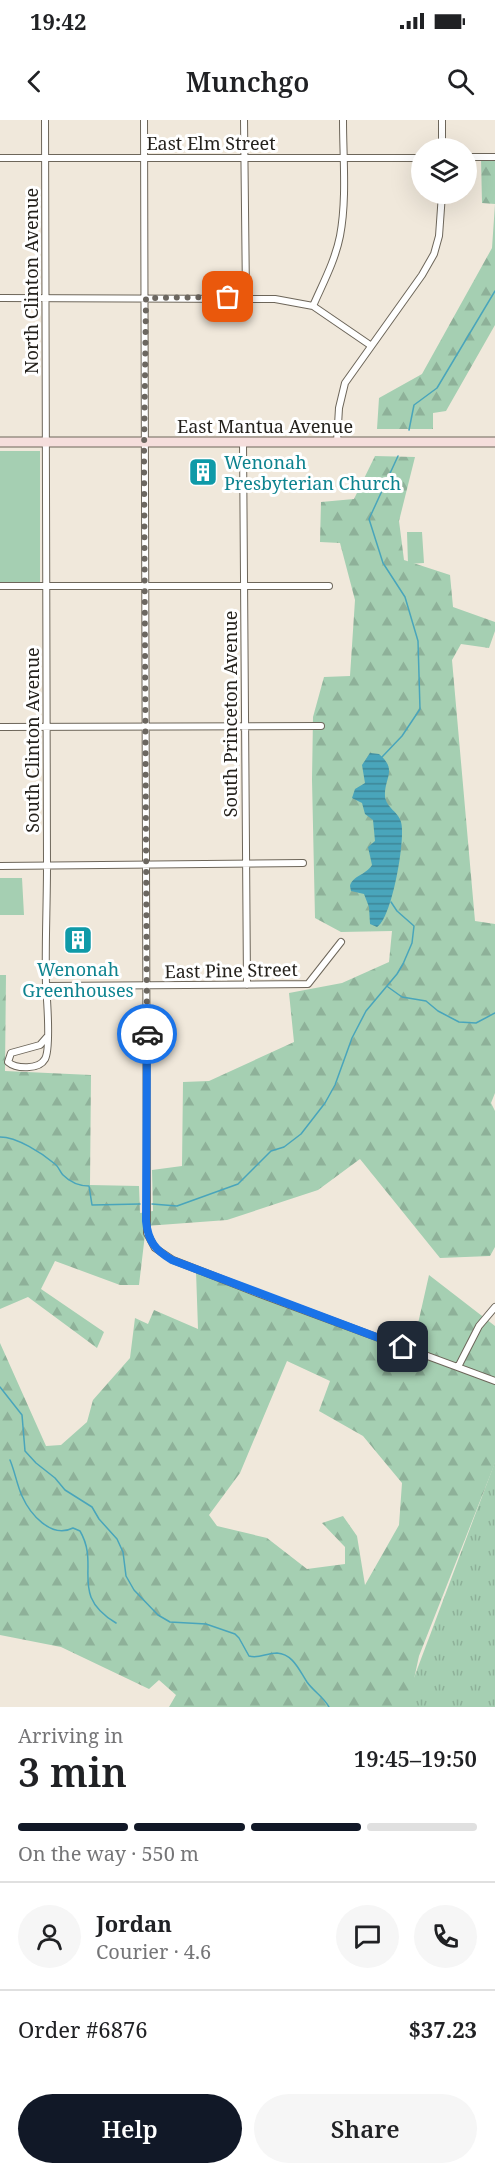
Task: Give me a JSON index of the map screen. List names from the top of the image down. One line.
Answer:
{"streets":{"street":["East Elm Street","North Clinton Avenue","East Mantua Avenue","South Princeton Avenue","South Clinton Avenue","East Pine Street"]},"crossings":[["East Elm Street","North Clinton Avenue"],["North Clinton Avenue","East Mantua Avenue"],["North Clinton Avenue","South Clinton Avenue"],["East Mantua Avenue","South Princeton Avenue"],["East Mantua Avenue","South Clinton Avenue"],["South Princeton Avenue","East Pine Street"],["South Clinton Avenue","East Pine Street"]],"places":{"building":["Wenonah Presbyterian Church","Wenonah Greenhouses"]},"page":{"status":"19:42","header":"Munchgo","heading":["3 min","Arriving in","19:45–19:50"],"panel":["Jordan","Courier · 4.6","Order #6876","$37.23"],"bar":"On the way · 550 m","buttons":["Help","Share"]}}
